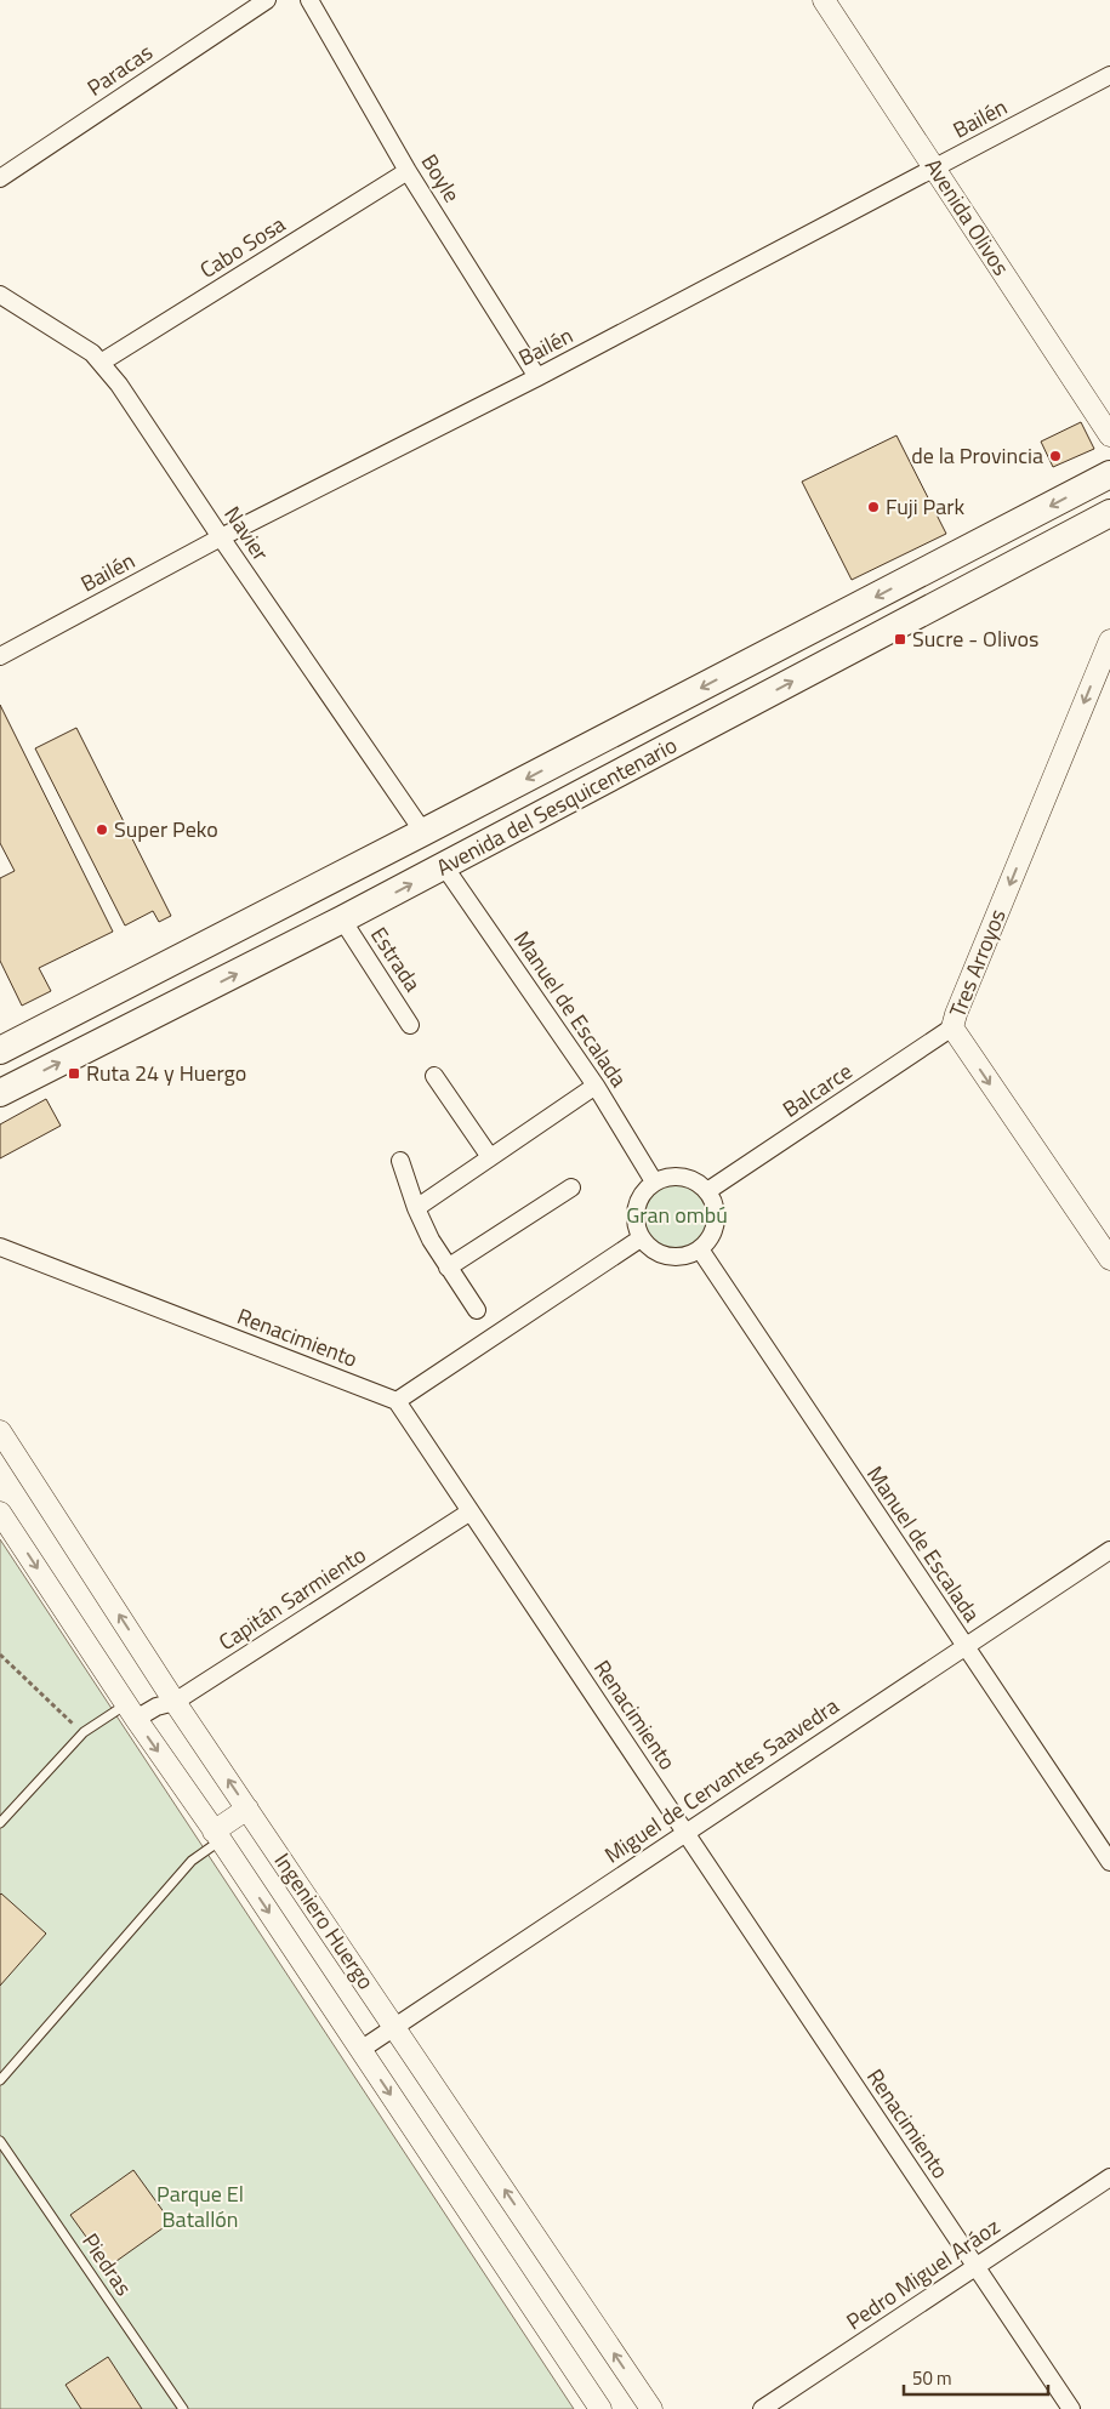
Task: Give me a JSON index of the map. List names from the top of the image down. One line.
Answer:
{"streets":{"main road":["Avenida del Sesquicentenario"],"street":["Paracas","Bailén","Boyle","Avenida Olivos","Cabo Sosa","Navier","Estrada","Tres Arroyos","Manuel de Escalada","Balcarce","Renacimiento","Capitán Sarmiento","Miguel de Cervantes Saavedra","Ingeniero Huergo","Pedro Miguel Aráoz"],"lane":["Piedras"]},"crossings":[["Bailén","Boyle"],["Bailén","Avenida Olivos"],["Bailén","Navier"],["Boyle","Cabo Sosa"],["Cabo Sosa","Navier"],["Navier","Avenida del Sesquicentenario"],["Avenida del Sesquicentenario","Estrada"],["Avenida del Sesquicentenario","Manuel de Escalada"],["Tres Arroyos","Balcarce"],["Manuel de Escalada","Balcarce"],["Manuel de Escalada","Miguel de Cervantes Saavedra"],["Renacimiento","Capitán Sarmiento"],["Renacimiento","Miguel de Cervantes Saavedra"],["Renacimiento","Pedro Miguel Aráoz"],["Capitán Sarmiento","Ingeniero Huergo"],["Miguel de Cervantes Saavedra","Ingeniero Huergo"]],"one_way":["Tres Arroyos"],"parks":["Gran ombú","Parque El Batallón"],"places":{"other":["de la Provincia","Fuji Park","Super Peko"],"transit":["Sucre - Olivos","Ruta 24 y Huergo"]},"scale_bar":"50 m"}
